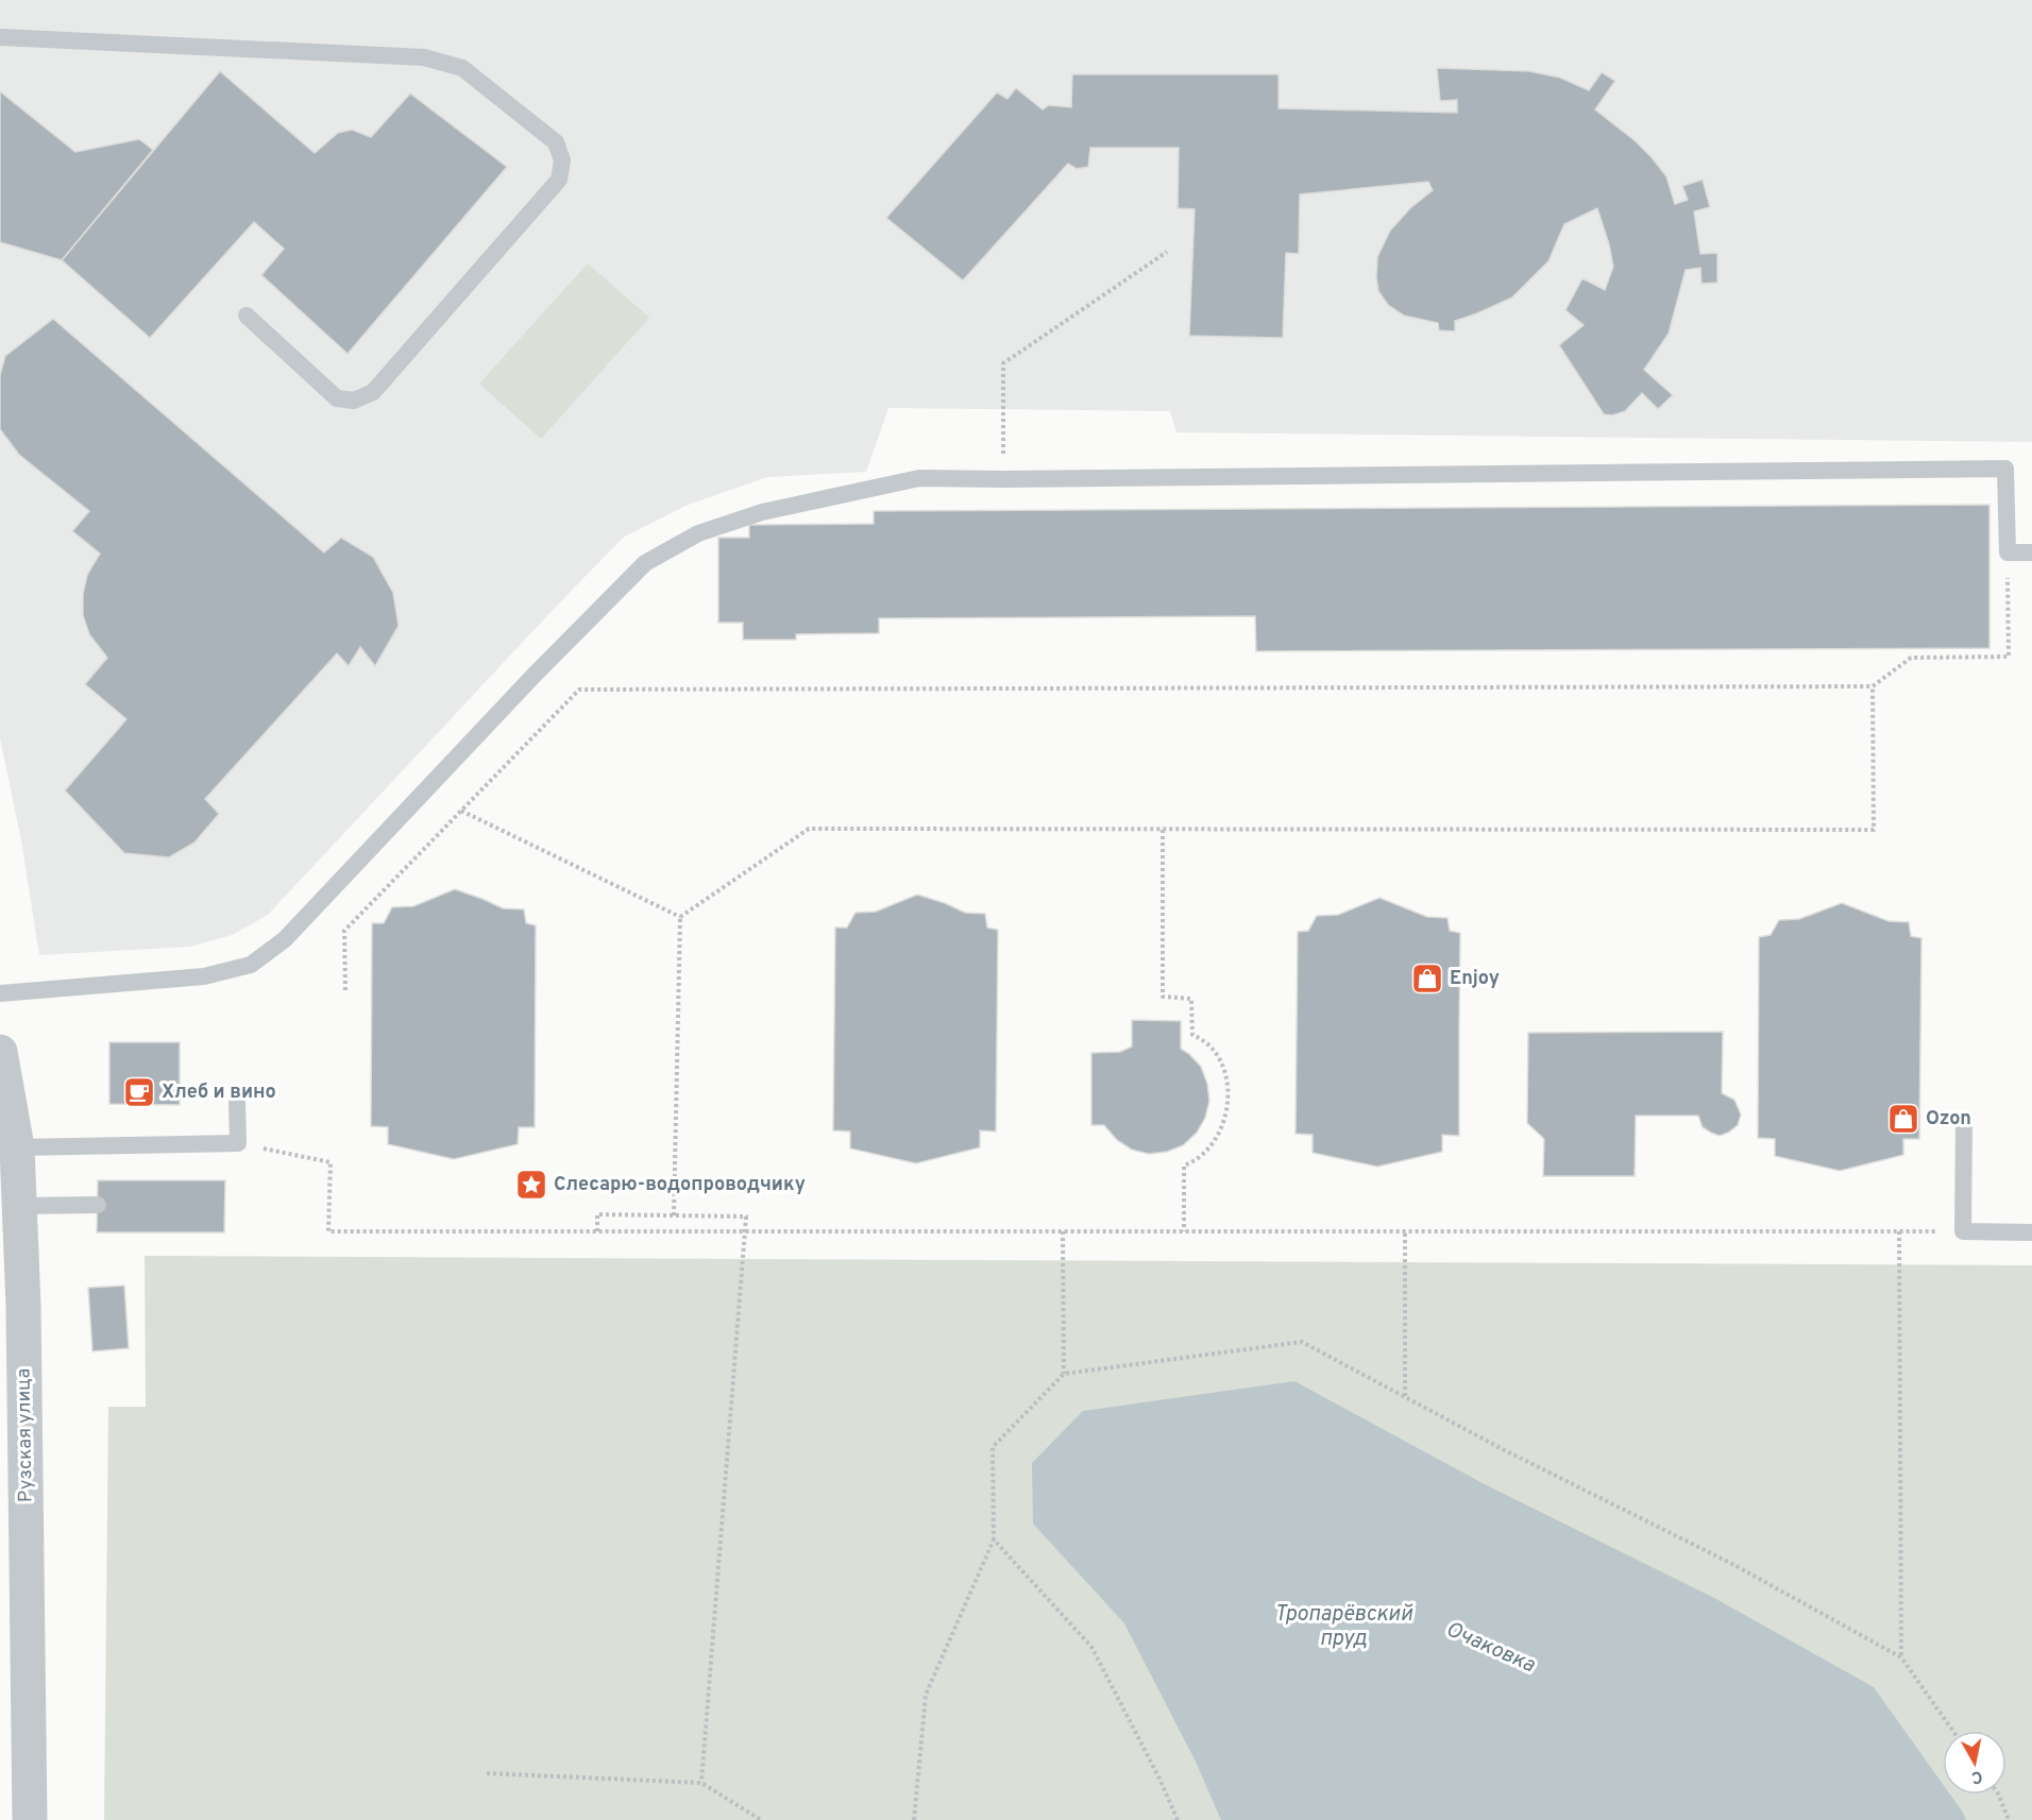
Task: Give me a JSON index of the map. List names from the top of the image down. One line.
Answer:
{"streets":{"street":["Рузская улица"]},"water":["Тропарёвский пруд","Очаковка"],"places":{"shop":["Enjoy","Ozon"],"cafe":["Хлеб и вино"],"place":["Слесарю-водопроводчику"]},"north":"bottom"}
